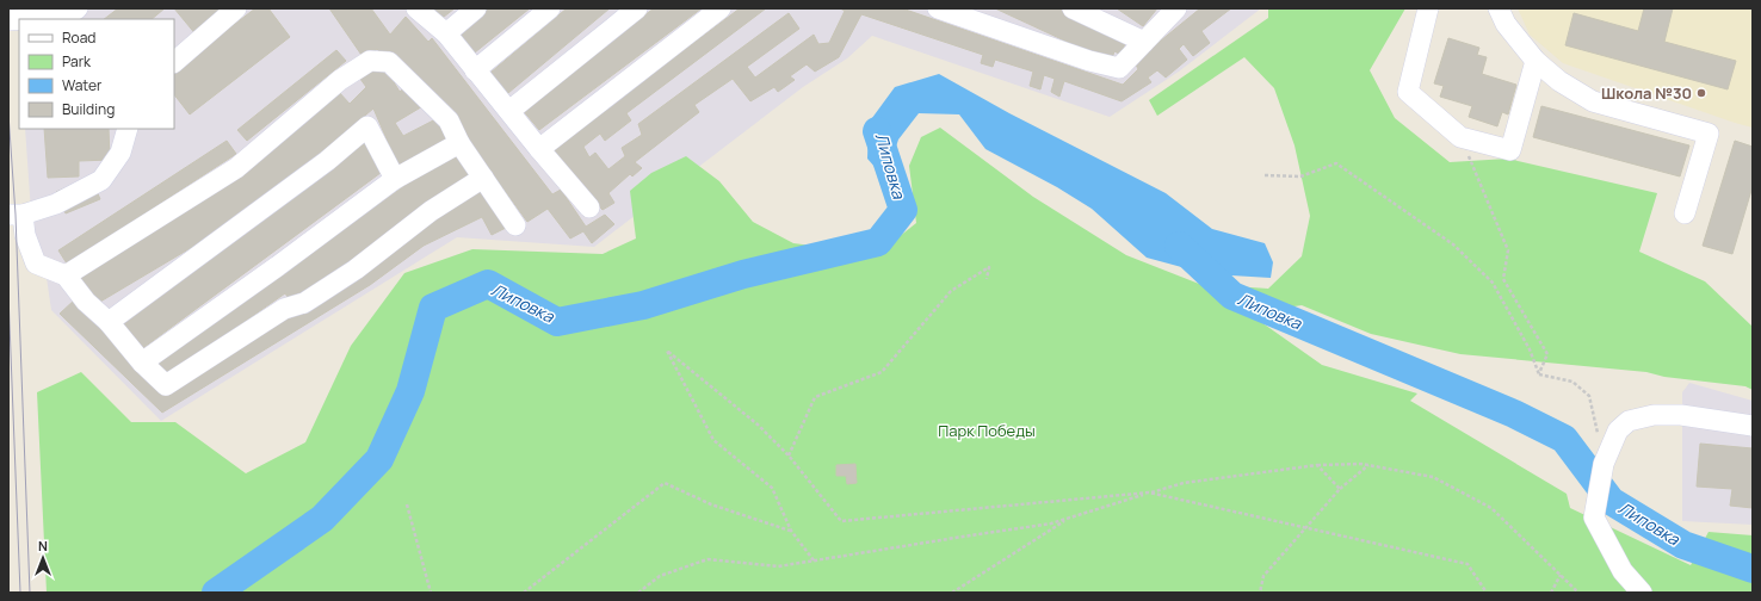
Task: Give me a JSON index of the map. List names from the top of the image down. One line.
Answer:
{"water":["Липовка"],"parks":["Парк Победы"],"places":["Школа №30"],"legend":["Road","Park","Water","Building"],"north":"top"}
